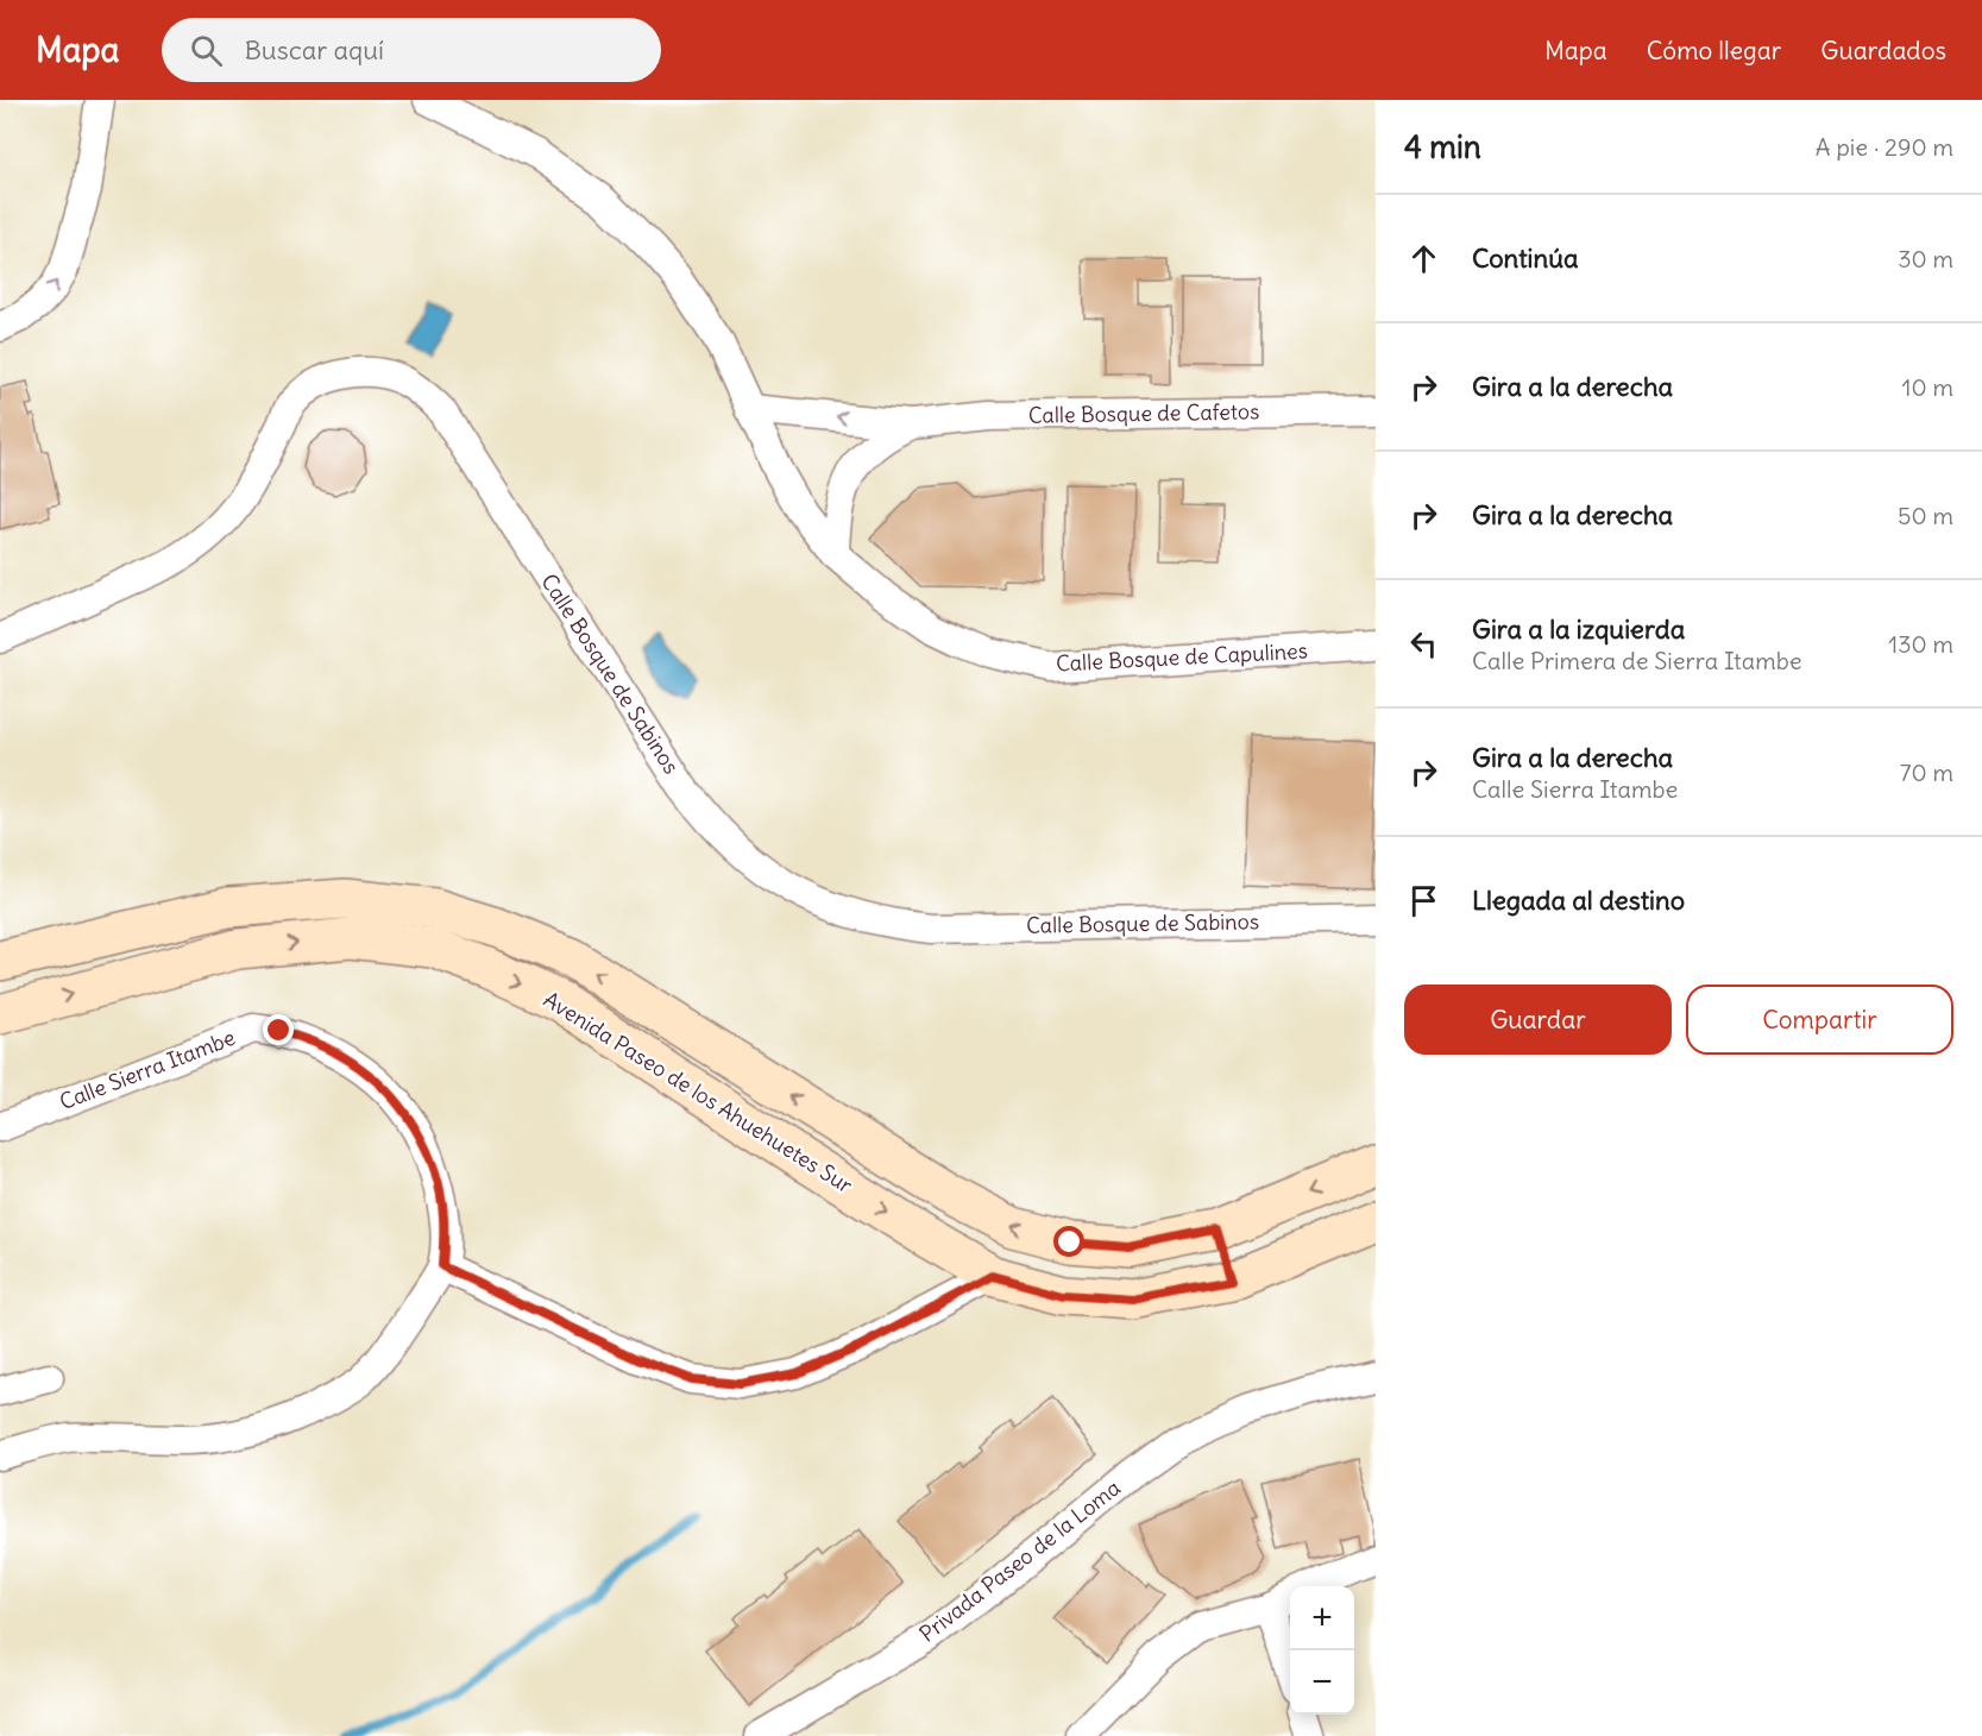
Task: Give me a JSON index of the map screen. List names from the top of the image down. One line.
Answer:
{"streets":{"street":["Calle Bosque de Cafetos","Calle Bosque de Capulines","Calle Bosque de Sabinos","Calle Sierra Itambe","Avenida Paseo de los Ahuehuetes Sur","Privada Paseo de la Loma"]},"crossings":[["Calle Bosque de Cafetos","Calle Bosque de Capulines"]],"page":{"header":"Mapa","search":"Buscar aquí","nav":["Mapa","Cómo llegar","Guardados"],"heading":["4 min","A pie · 290 m"],"list":[["Continúa","30 m"],["Gira a la derecha","10 m"],["Gira a la derecha","50 m"],["Gira a la izquierda","Calle Primera de Sierra Itambe","130 m"],["Gira a la derecha","Calle Sierra Itambe","70 m"],"Llegada al destino"],"buttons":["Guardar","Compartir"],"map_buttons":["+","−"]}}
